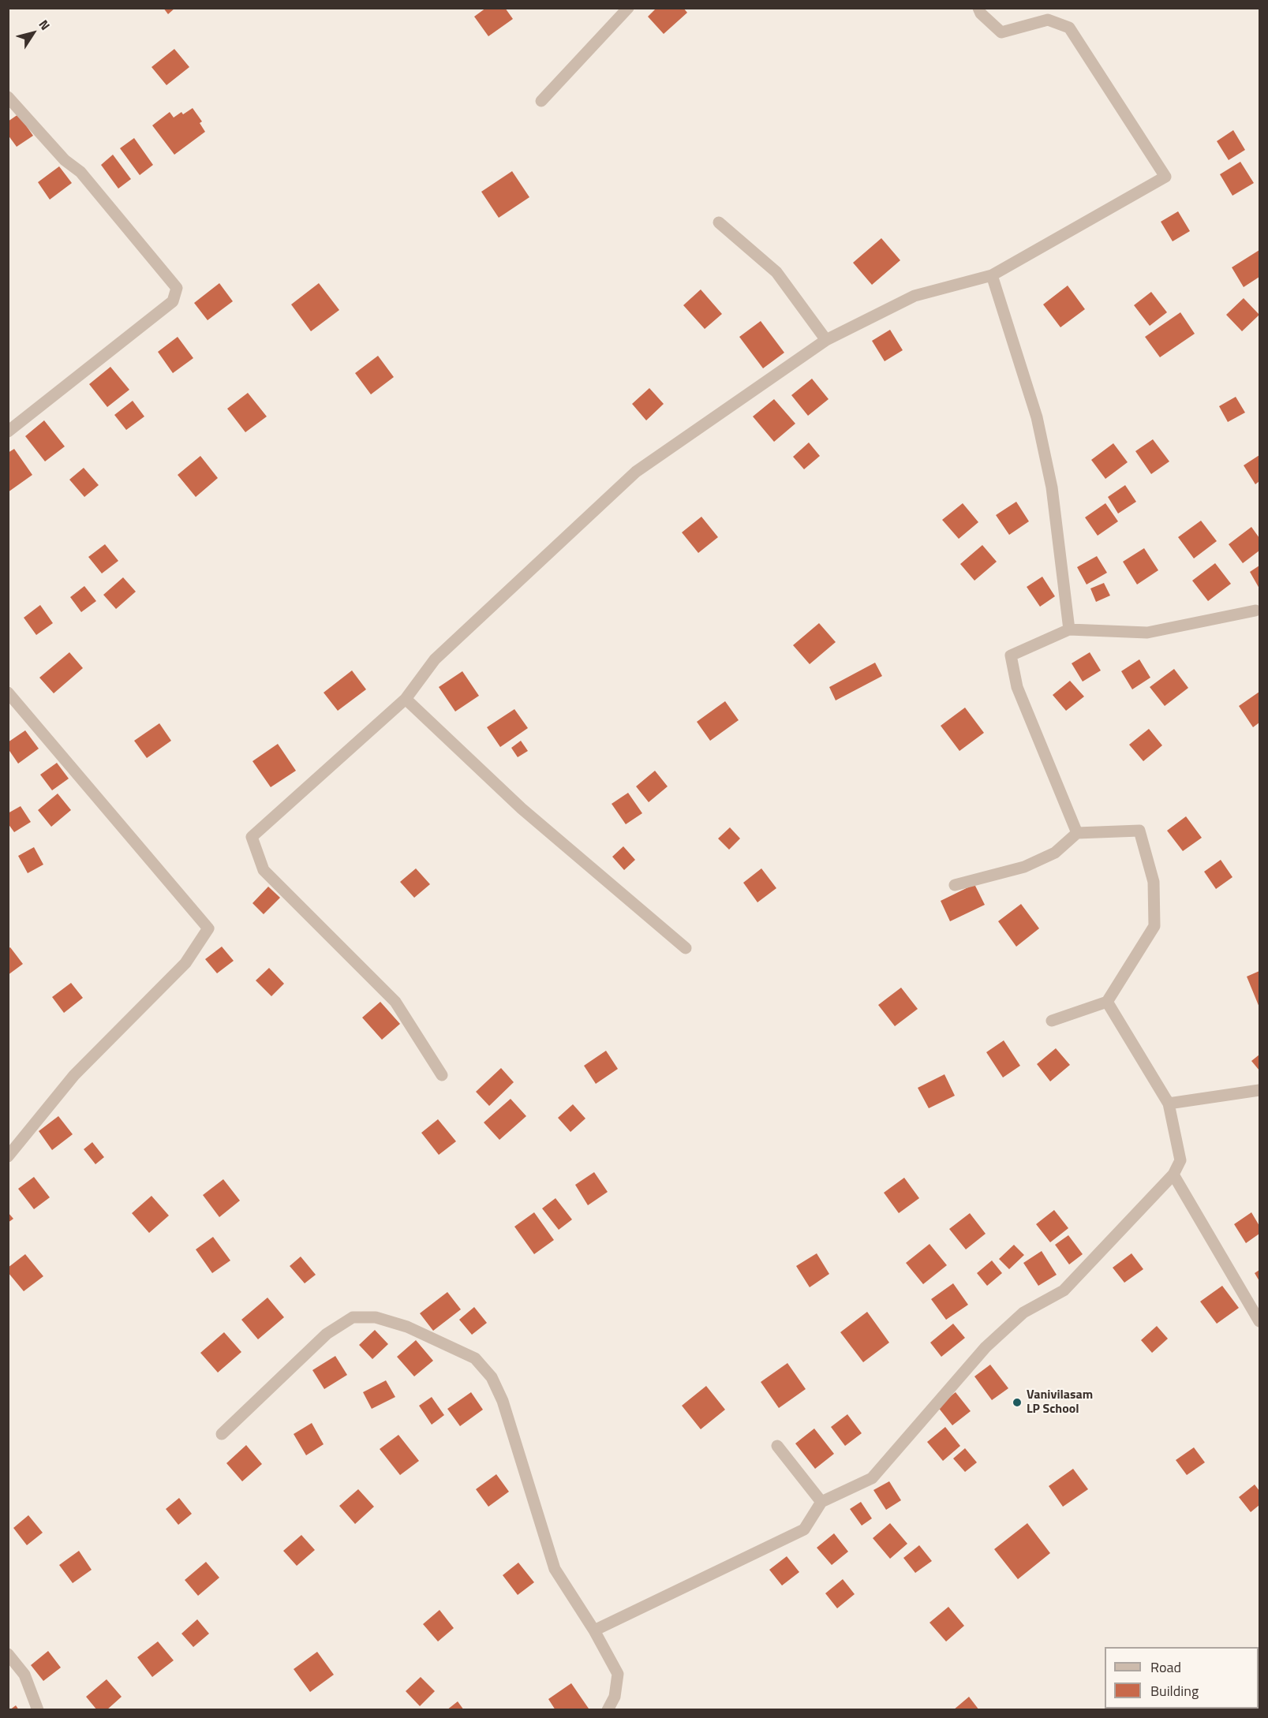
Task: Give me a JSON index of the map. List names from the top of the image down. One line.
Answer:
{"places":["Vanivilasam LP School"],"legend":["Road","Building"],"north":"top right"}
